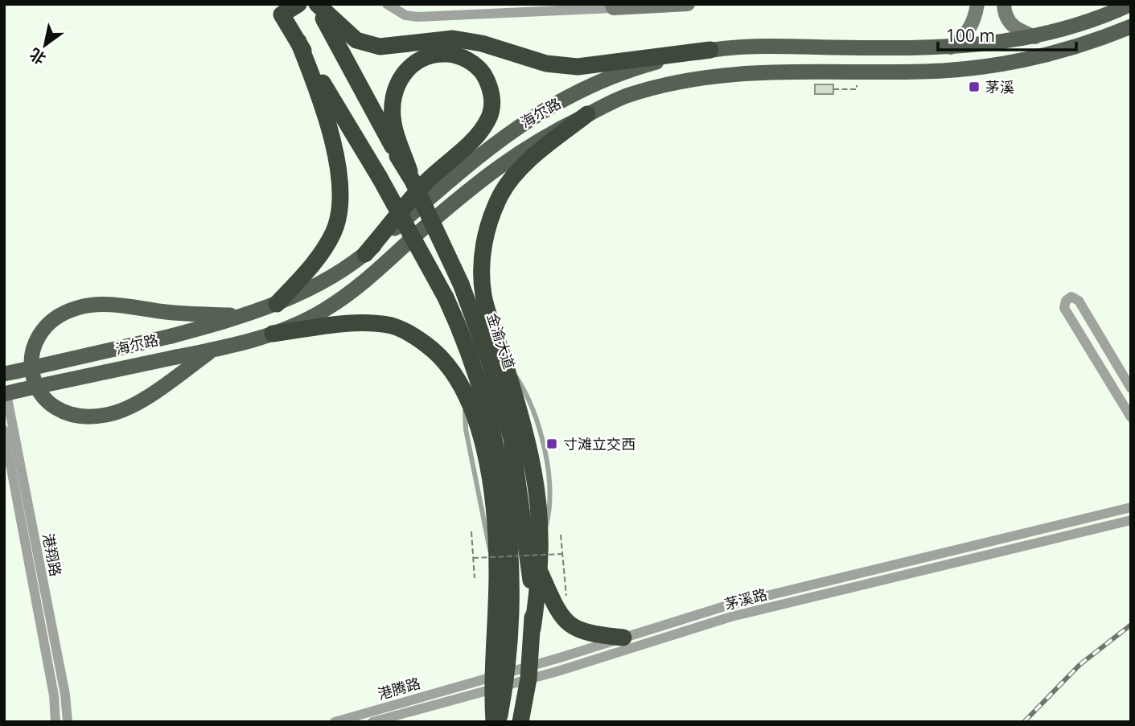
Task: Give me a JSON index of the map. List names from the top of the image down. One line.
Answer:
{"streets":{"highway":["金渝大道"],"main road":["海尔路"],"street":["港翔路","茅溪路","港腾路"]},"crossings":[["海尔路","港翔路"],["金渝大道","茅溪路"],["茅溪路","港腾路"]],"places":{"transit":["茅溪","寸滩立交西"]},"scale_bar":"100 m","north":"bottom left"}
